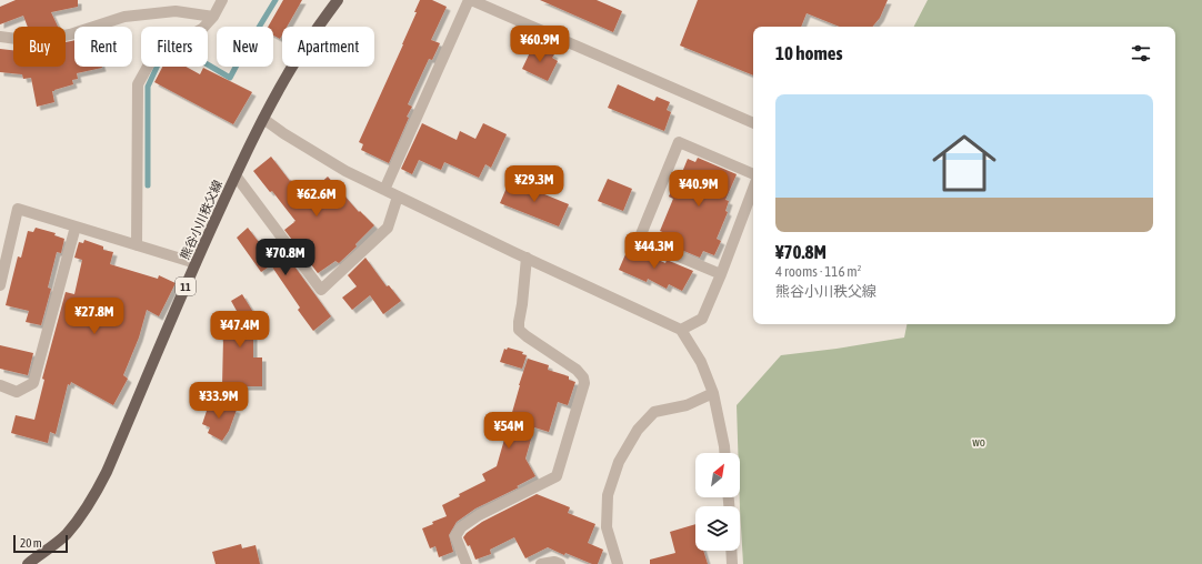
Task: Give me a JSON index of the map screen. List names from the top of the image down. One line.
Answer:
{"streets":{"main road":["熊谷小川秩父線","11"]},"parks":["wo"],"scale_bar":"20 m","north":"top right","page":{"price":["¥60.9M","¥29.3M","¥40.9M","¥62.6M","¥44.3M","¥70.8M","¥27.8M","¥47.4M","¥33.9M","¥54M"],"chip":["Buy","Rent","Filters","New","Apartment"],"heading":"10 homes","list":[{"name":"¥70.8M","note":"4 rooms · 116 m² · 熊谷小川秩父線"}],"scale":"20 m"}}
